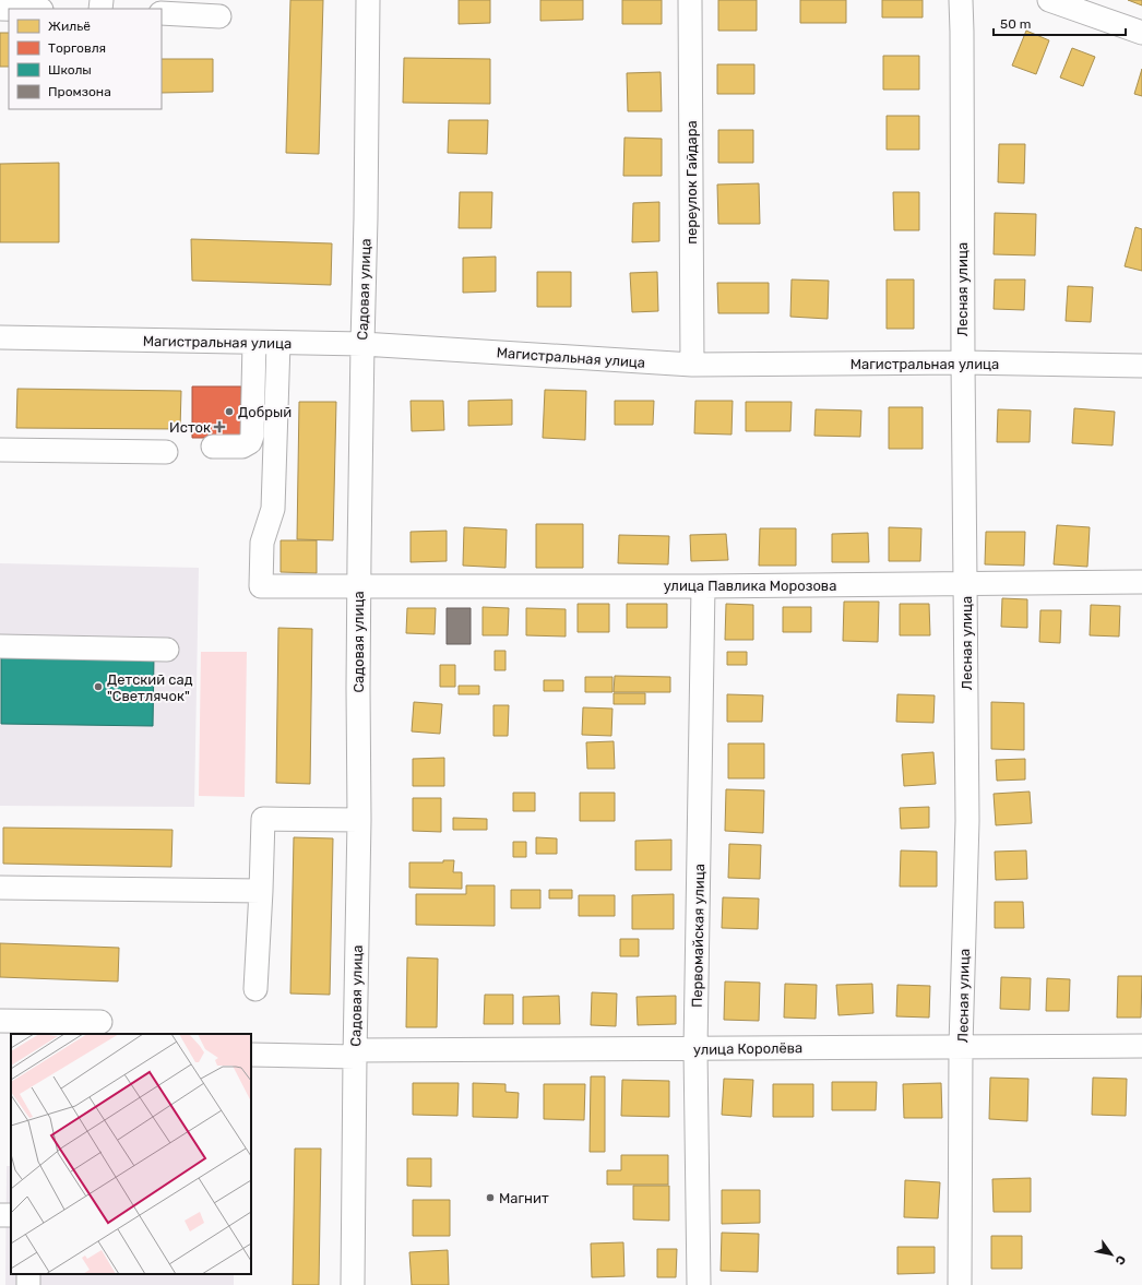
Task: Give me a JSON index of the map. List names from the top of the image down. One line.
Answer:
{"streets":{"street":["переулок Гайдара","Садовая улица","Лесная улица","Магистральная улица","улица Павлика Морозова","Первомайская улица","улица Королёва"]},"crossings":[["переулок Гайдара","Магистральная улица"],["Садовая улица","Магистральная улица"],["Садовая улица","улица Павлика Морозова"],["Садовая улица","улица Королёва"],["Лесная улица","Магистральная улица"],["Лесная улица","улица Павлика Морозова"],["Лесная улица","улица Королёва"],["Магистральная улица","улица Павлика Морозова"],["улица Павлика Морозова","Первомайская улица"],["Первомайская улица","улица Королёва"]],"places":{"other":["Добрый","Детский сад \"Светлячок\"","Магнит"],"health":["Исток"]},"legend":["Жильё","Торговля","Школы","Промзона"],"scale_bar":"50 m","north":"bottom right"}
